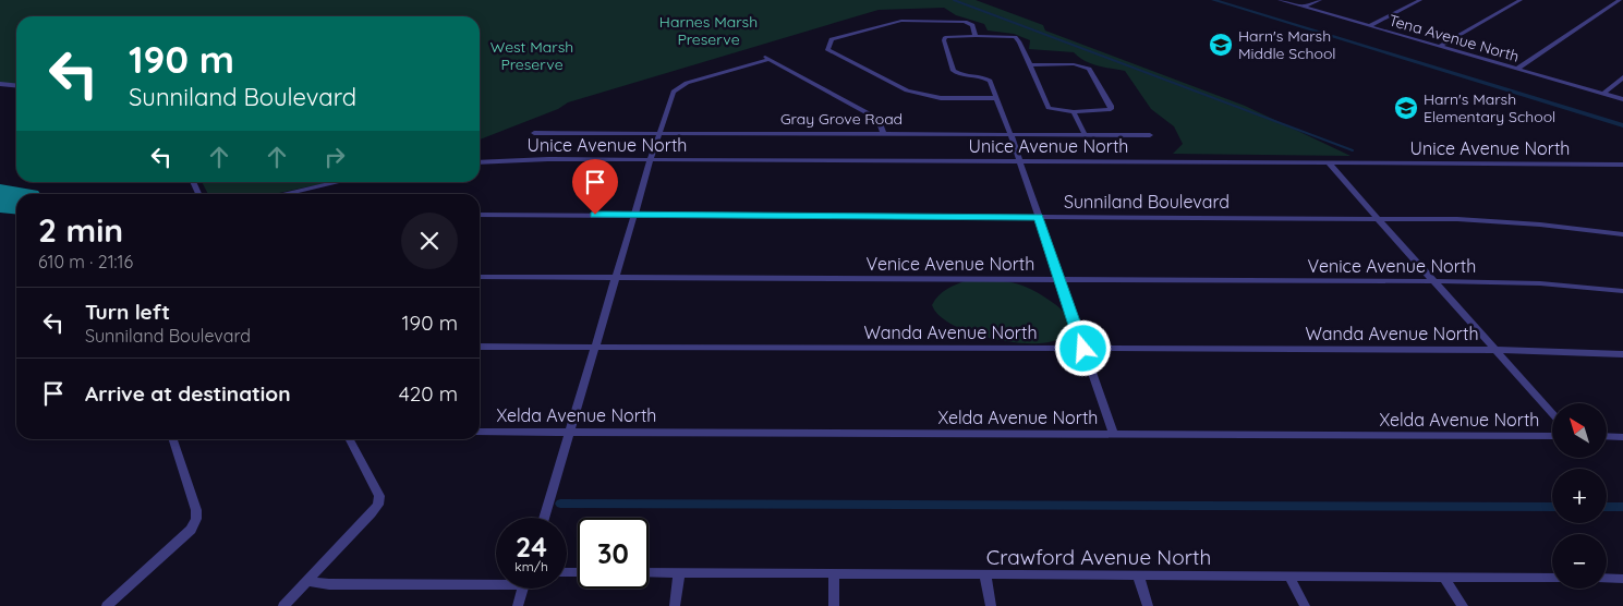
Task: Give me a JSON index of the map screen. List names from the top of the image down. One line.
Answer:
{"streets":{"street":["Tena Avenue North","Gray Grove Road","Unice Avenue North","Sunniland Boulevard","Venice Avenue North","Wanda Avenue North","Xelda Avenue North","Crawford Avenue North"]},"parks":["Harnes Marsh Preserve","West Marsh Preserve"],"places":{"school or university":["Harn's Marsh Middle School","Harn's Marsh Elementary School"]},"north":"top left","page":{"turn":["190 m","Sunniland Boulevard"],"heading":["2 min","610 m · 21:16"],"list":[{"name":"Turn left","note":"Sunniland Boulevard","value":"190 m"},{"name":"Arrive at destination","value":"420 m"}],"map_buttons":["+","−"],"speed":"24 km/h","limit":"30"}}
